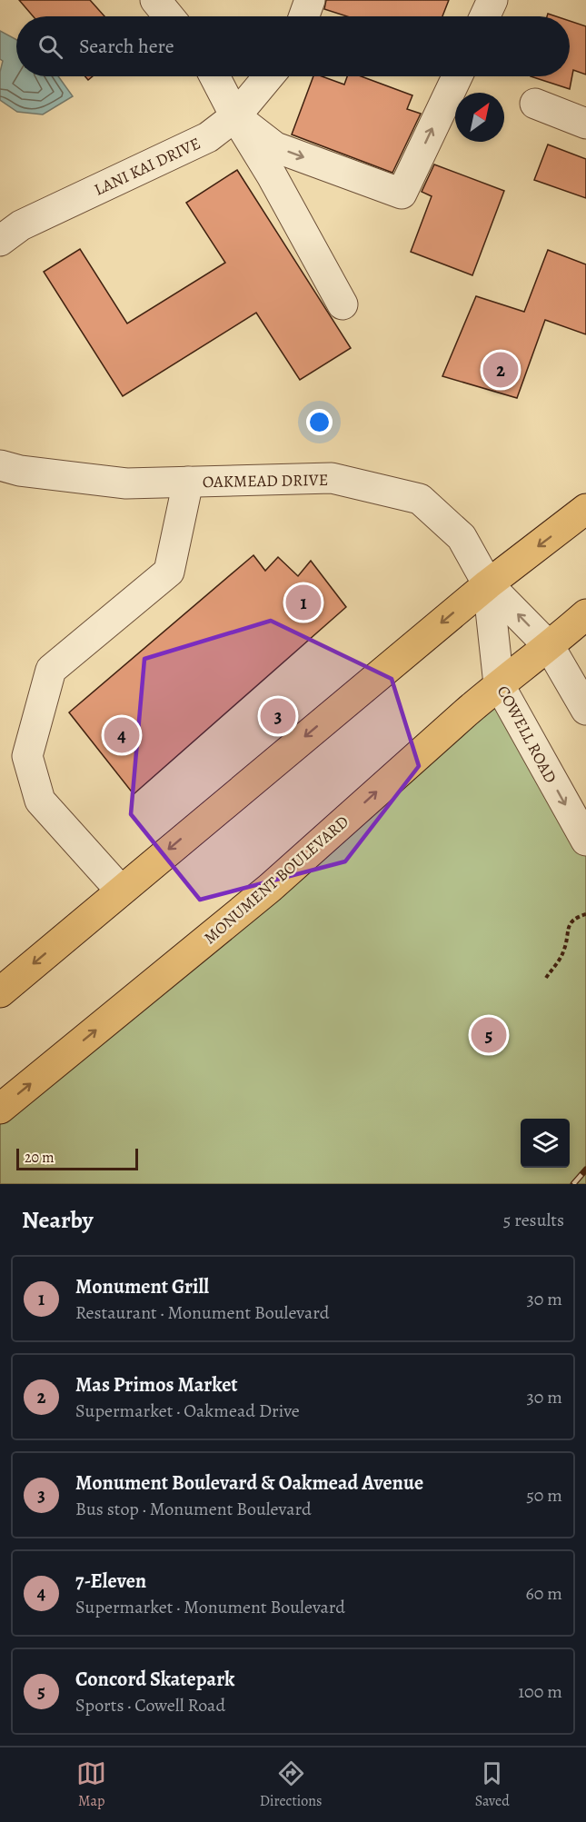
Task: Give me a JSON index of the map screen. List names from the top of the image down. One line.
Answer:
{"streets":{"main road":["MONUMENT BOULEVARD"],"street":["LANI KAI DRIVE","OAKMEAD DRIVE","COWELL ROAD"]},"crossings":[["OAKMEAD DRIVE","COWELL ROAD"],["COWELL ROAD","MONUMENT BOULEVARD"]],"scale_bar":"20 m","north":"top right","page":{"search":"Search here","pins":["2","1","3","4","5"],"scale":"20 m","heading":["Nearby","5 results"],"list":[{"mark":"1","name":"Monument Grill","note":"Restaurant · Monument Boulevard","value":"30 m"},{"mark":"2","name":"Mas Primos Market","note":"Supermarket · Oakmead Drive","value":"30 m"},{"mark":"3","name":"Monument Boulevard & Oakmead Avenue","note":"Bus stop · Monument Boulevard","value":"50 m"},{"mark":"4","name":"7-Eleven","note":"Supermarket · Monument Boulevard","value":"60 m"},{"mark":"5","name":"Concord Skatepark","note":"Sports · Cowell Road","value":"100 m"}],"nav":["Map","Directions","Saved"]}}
